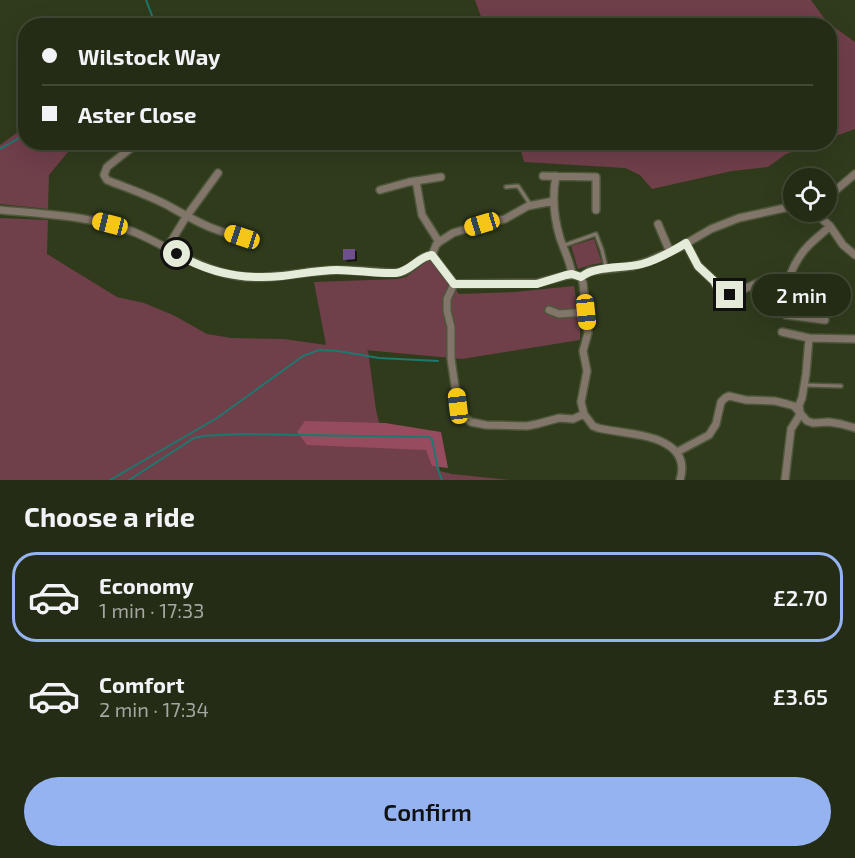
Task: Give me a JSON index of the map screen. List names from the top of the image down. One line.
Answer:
{"page":{"banner":["Wilstock Way","Aster Close"],"bubble":"2 min","heading":"Choose a ride","list":[{"name":"Economy","note":"1 min · 17:33","value":"£2.70"},{"name":"Comfort","note":"2 min · 17:34","value":"£3.65"}],"buttons":"Confirm"}}
